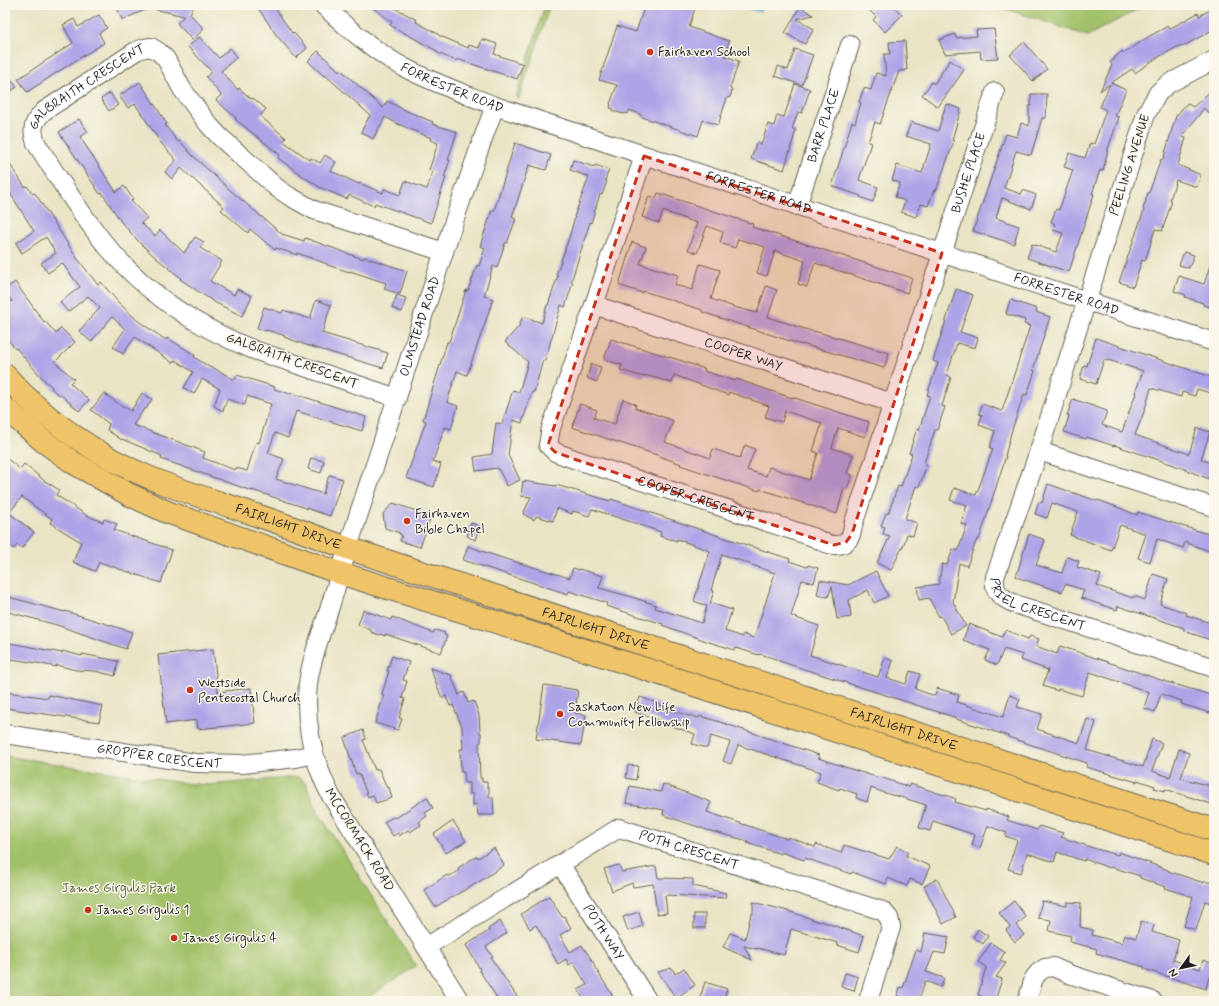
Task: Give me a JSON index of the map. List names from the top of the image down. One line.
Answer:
{"streets":{"main road":["FAIRLIGHT DRIVE"],"street":["FORRESTER ROAD","GALBRAITH CRESCENT","BARR PLACE","PEELING AVENUE","BUSHE PLACE","OLMSTEAD ROAD","COOPER WAY","COOPER CRESCENT","PRIEL CRESCENT","GROPPER CRESCENT","MCCORMACK ROAD","POTH CRESCENT","POTH WAY"]},"crossings":[["FORRESTER ROAD","BARR PLACE"],["FORRESTER ROAD","PEELING AVENUE"],["FORRESTER ROAD","BUSHE PLACE"],["FORRESTER ROAD","OLMSTEAD ROAD"],["FORRESTER ROAD","COOPER CRESCENT"],["FORRESTER ROAD","PRIEL CRESCENT"],["GALBRAITH CRESCENT","OLMSTEAD ROAD"],["PEELING AVENUE","PRIEL CRESCENT"],["BUSHE PLACE","COOPER CRESCENT"],["OLMSTEAD ROAD","FAIRLIGHT DRIVE"],["OLMSTEAD ROAD","MCCORMACK ROAD"],["COOPER WAY","COOPER CRESCENT"],["FAIRLIGHT DRIVE","MCCORMACK ROAD"],["GROPPER CRESCENT","MCCORMACK ROAD"],["MCCORMACK ROAD","POTH CRESCENT"],["POTH CRESCENT","POTH WAY"]],"parks":["James Girgulis Park"],"places":["Fairhaven School","Fairhaven Bible Chapel","Westside Pentecostal Church","Saskatoon New Life Community Fellowship","James Girgulis 1","James Girgulis 4"],"north":"bottom left"}
